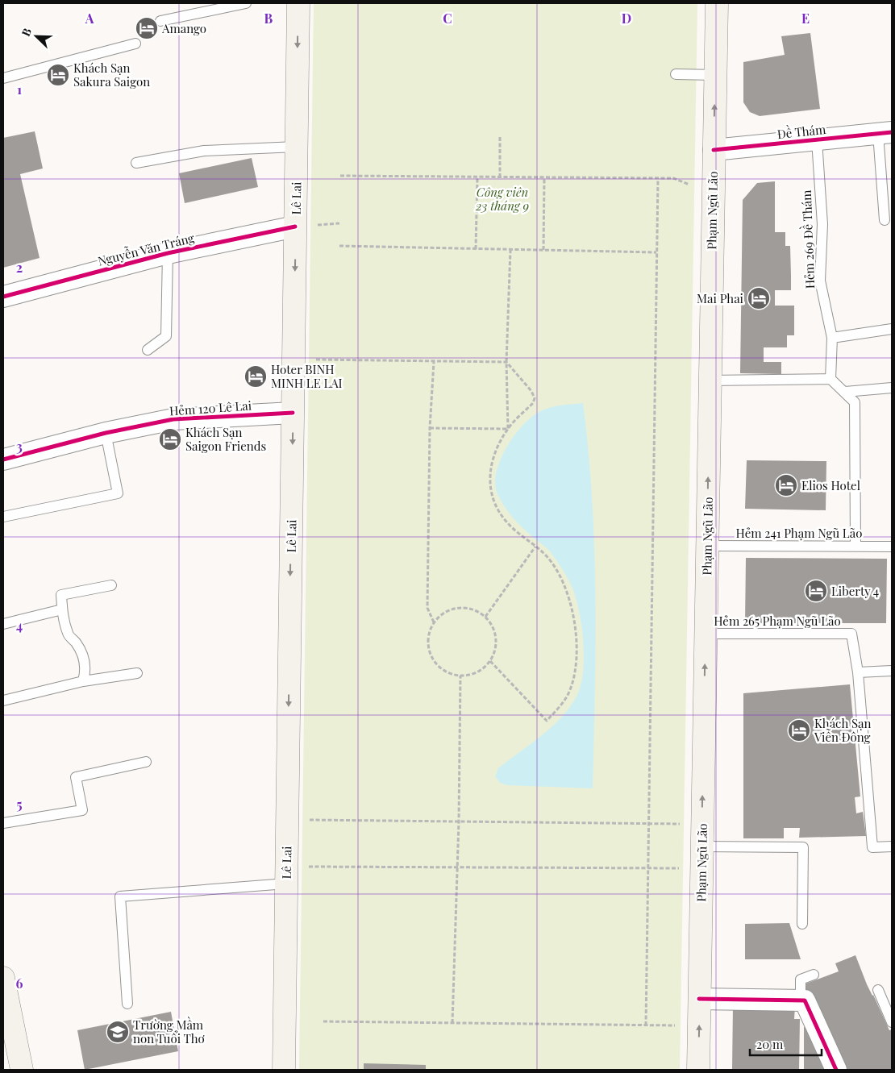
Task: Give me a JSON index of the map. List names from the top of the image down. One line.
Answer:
{"streets":{"main road":["Lê Lai","Phạm Ngũ Lão"],"street":["Ðề Thám","Nguyễn Văn Tráng","Hẻm 120 Lê Lai"],"lane":["Hẻm 269 Đề Thám","Hẻm 241 Phạm Ngũ Lão","Hẻm 265 Phạm Ngũ Lão"]},"crossings":[["Ðề Thám","Phạm Ngũ Lão"],["Ðề Thám","Hẻm 269 Đề Thám"],["Lê Lai","Nguyễn Văn Tráng"],["Lê Lai","Hẻm 120 Lê Lai"],["Phạm Ngũ Lão","Hẻm 241 Phạm Ngũ Lão"],["Phạm Ngũ Lão","Hẻm 265 Phạm Ngũ Lão"]],"one_way":["Lê Lai","Phạm Ngũ Lão"],"parks":["Công viên 23 tháng 9"],"places":{"hotel":["Amango","Khách Sạn Sakura Saigon","Mai Phai","Hoter BINH MINH LE LAI","Khách Sạn Saigon Friends","Elios Hotel","Liberty 4","Khách Sạn Viễn Đông"],"school or university":["Trường Mầm non Tuổi Thơ"]},"scale_bar":"20 m","north":"top left","grid":{"columns":["A","B","C","D","E"],"rows":["1","2","3","4","5","6"]}}
